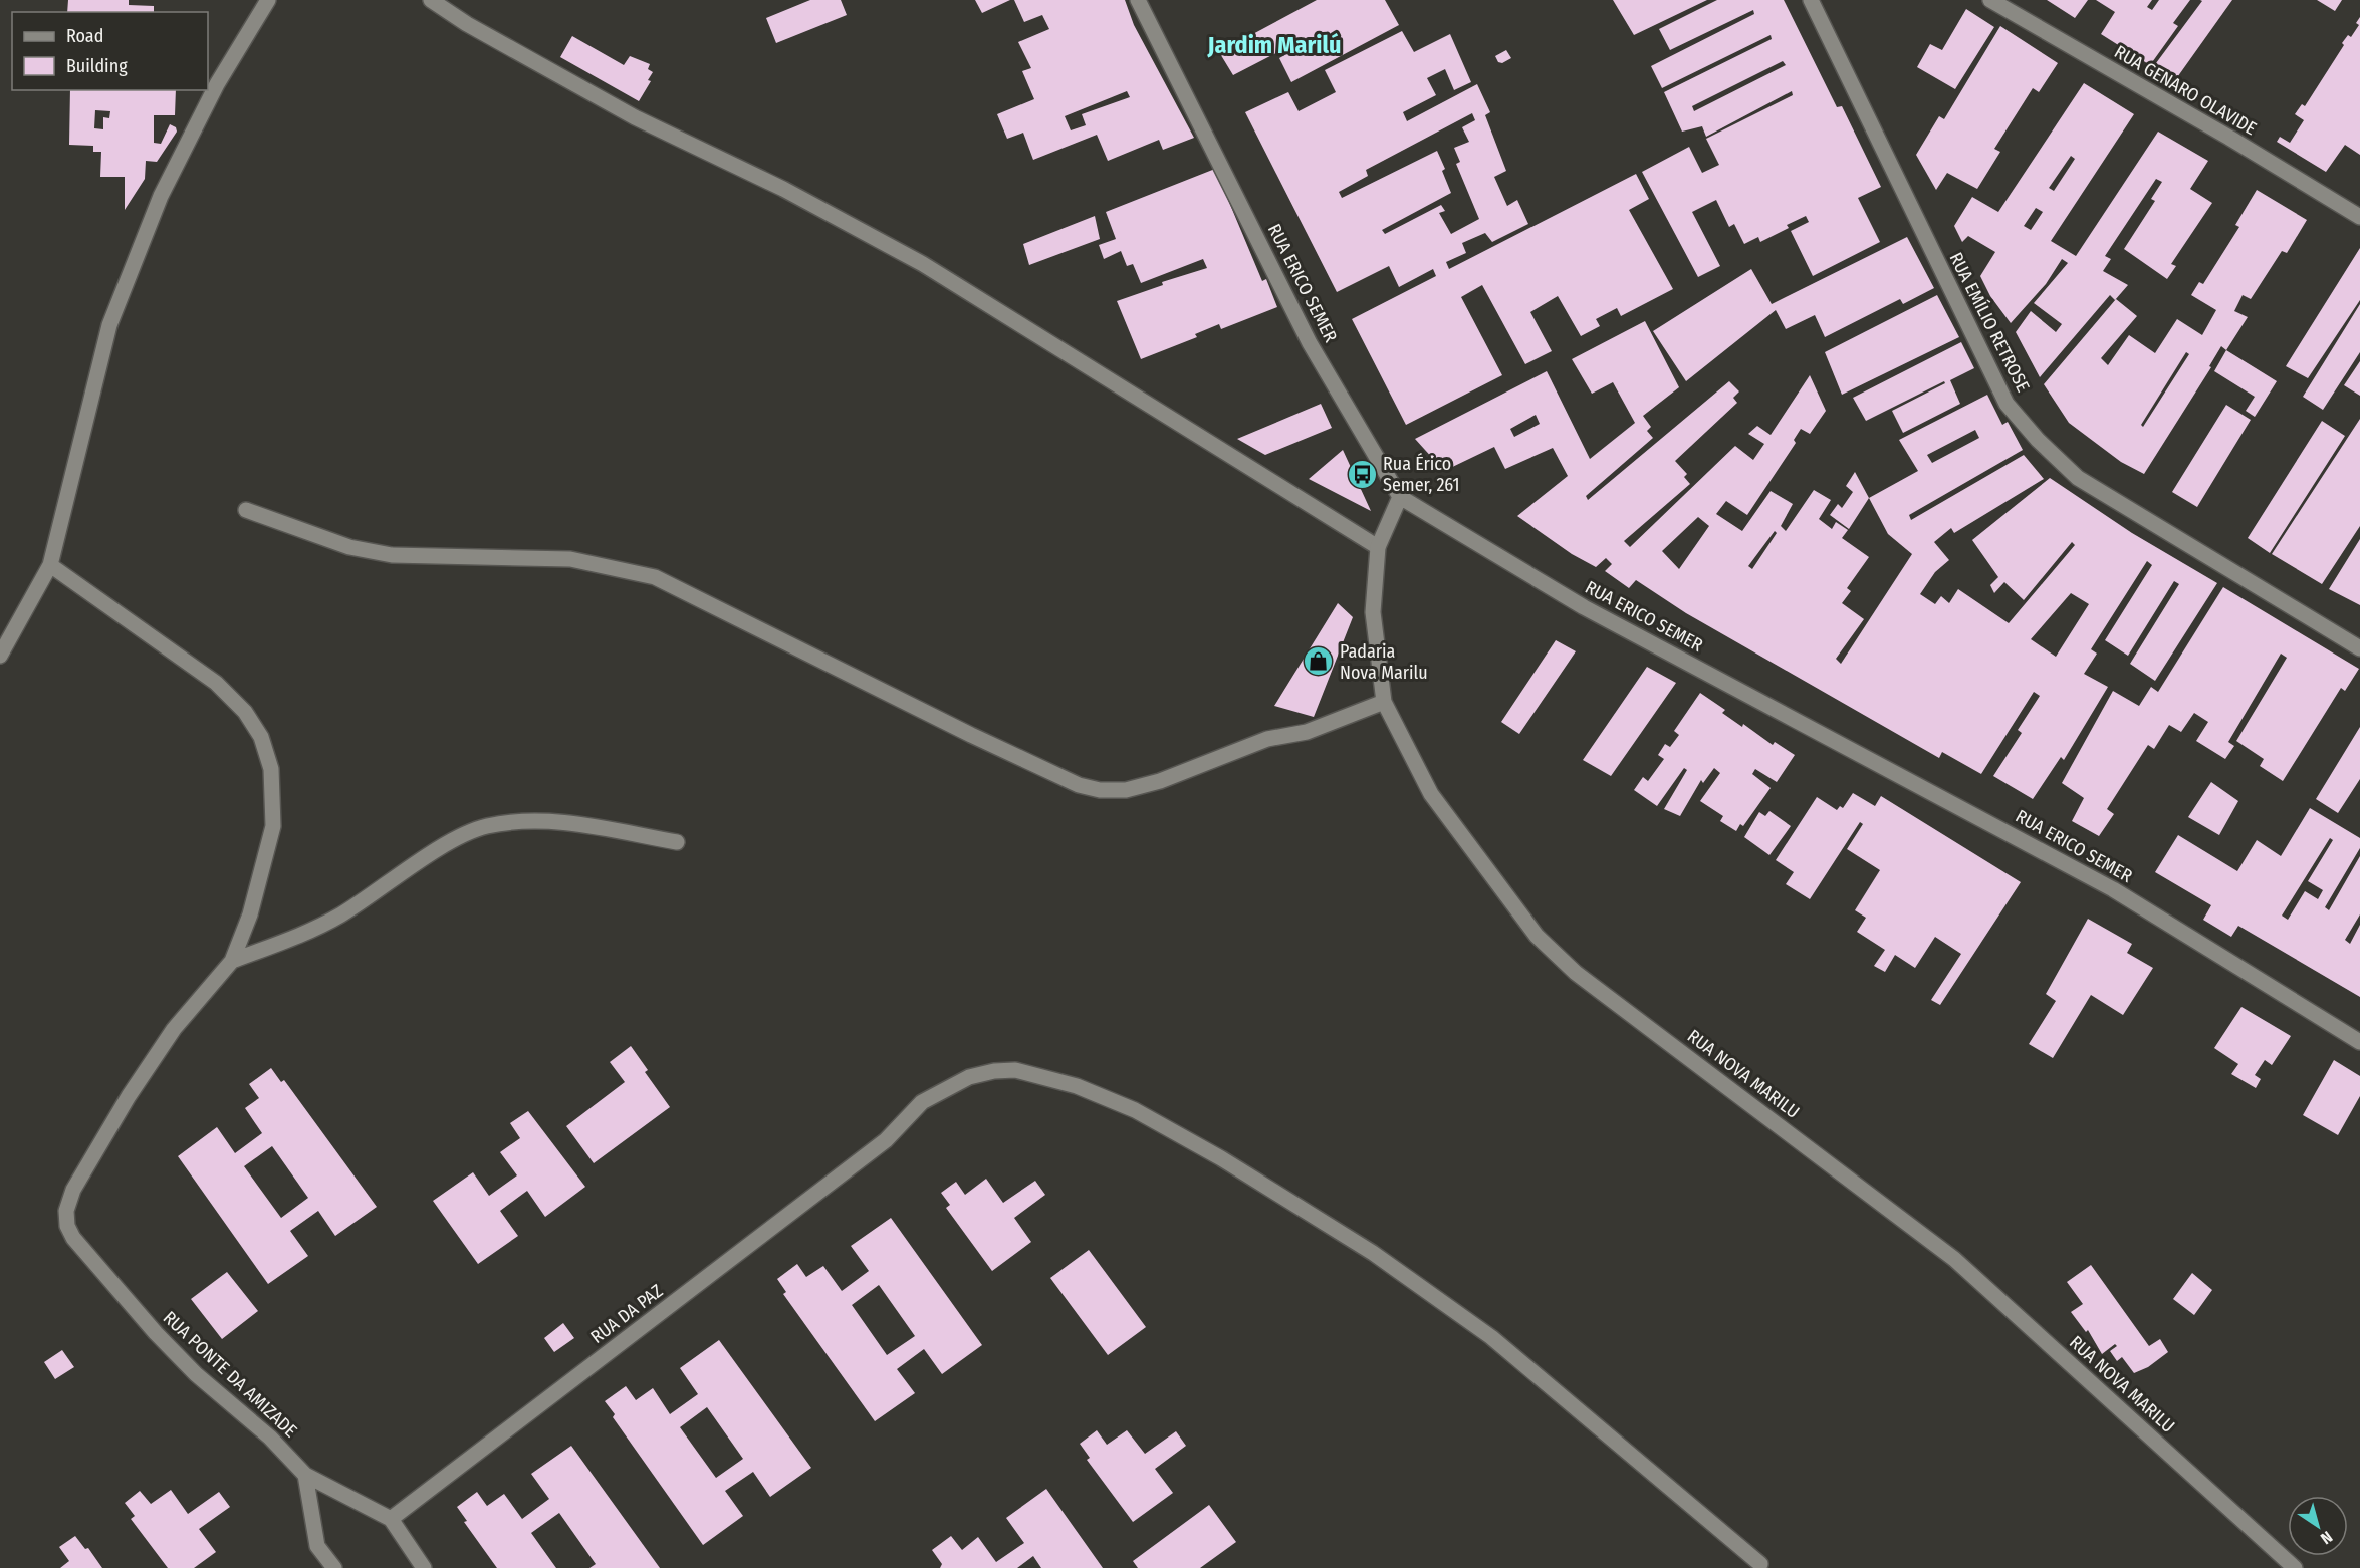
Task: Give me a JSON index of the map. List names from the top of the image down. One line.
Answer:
{"streets":{"street":["RUA GENARO OLAVIDE","RUA ERICO SEMER","RUA EMÍLIO RETROSE","RUA NOVA MARILU","RUA DA PAZ","RUA PONTE DA AMIZADE"]},"crossings":[["RUA ERICO SEMER","RUA NOVA MARILU"],["RUA DA PAZ","RUA PONTE DA AMIZADE"]],"districts":["Jardim Marilú"],"places":{"bus stop":["Rua Érico Semer, 261"],"shop":["Padaria Nova Marilu"]},"legend":["Road","Building"],"north":"bottom right"}
